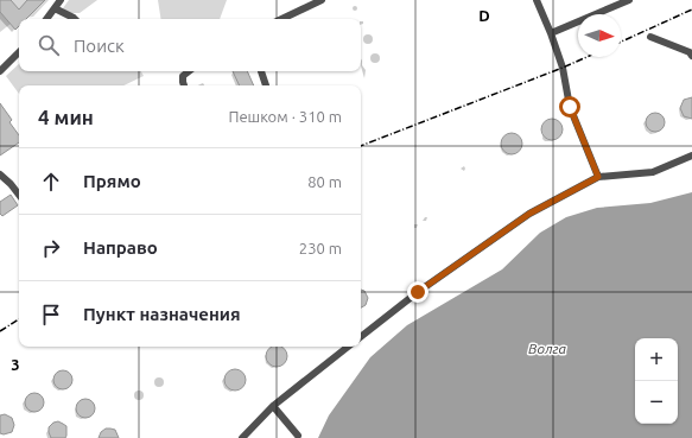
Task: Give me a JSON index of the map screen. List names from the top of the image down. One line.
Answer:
{"water":["Волга"],"north":"right","page":{"search":"Поиск","heading":["4 мин","Пешком · 310 m"],"list":[["Прямо","80 m"],["Направо","230 m"],"Пункт назначения"],"map_buttons":["+","−"]},"grid":{"columns":["D"],"rows":["3"]}}
